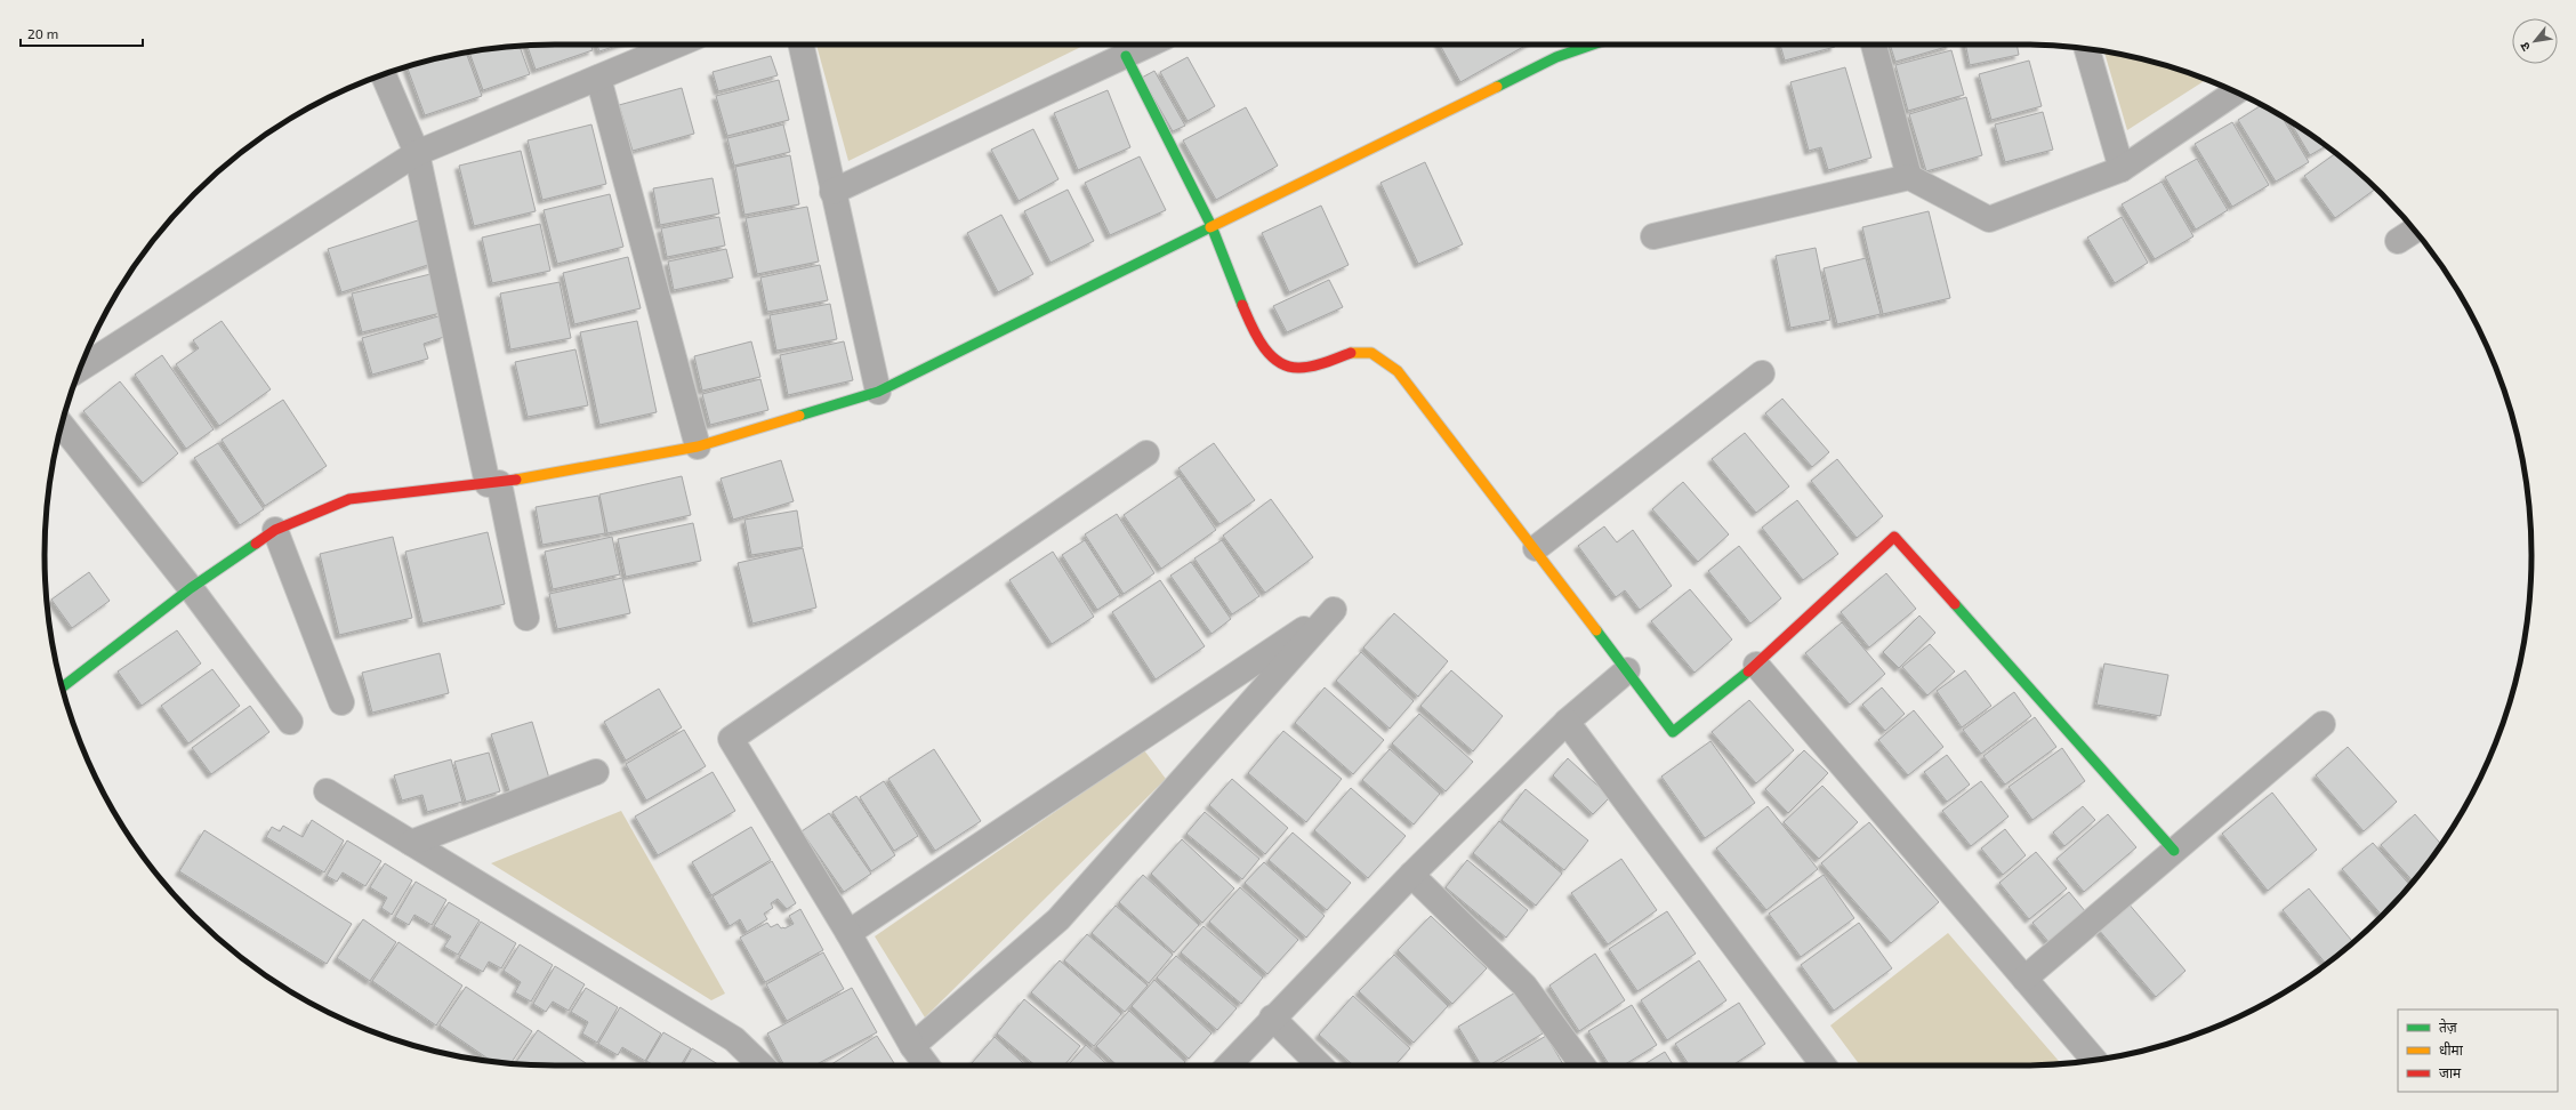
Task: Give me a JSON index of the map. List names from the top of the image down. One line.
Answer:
{"legend":["तेज़","धीमा","जाम"],"scale_bar":"20 m","north":"bottom left"}
